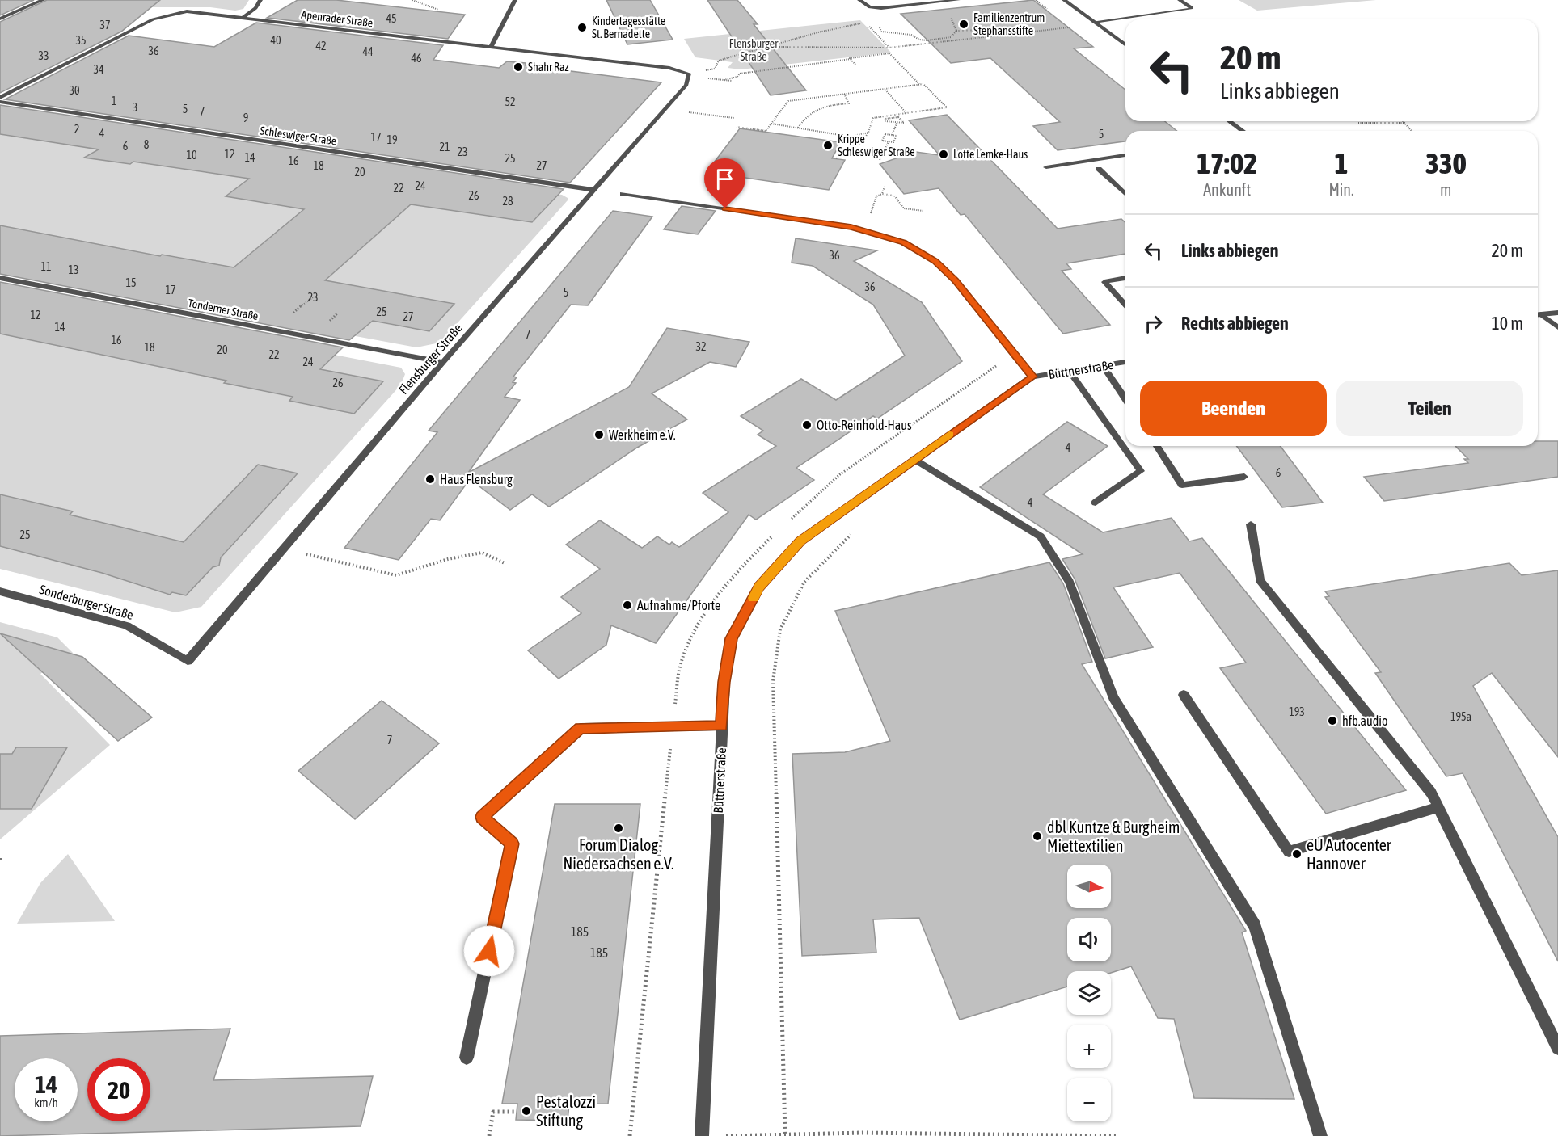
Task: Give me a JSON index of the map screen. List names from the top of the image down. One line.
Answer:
{"streets":{"street":["Apenrader Straße","Schleswiger Straße","Tonderner Straße","Flensburger Straße","Büttnerstraße","Sonderburger Straße"]},"crossings":[["Apenrader Straße","Flensburger Straße"],["Schleswiger Straße","Flensburger Straße"],["Tonderner Straße","Flensburger Straße"],["Flensburger Straße","Sonderburger Straße"]],"parks":["Flensburger Straße"],"places":["Familienzentrum Stephansstifte","Kindertagesstätte St. Bernadette","Shahr Raz","Krippe Schleswiger Straße","Lotte Lemke-Haus","Otto-Reinhold-Haus","Werkheim e.V.","Haus Flensburg","Aufnahme/Pforte","hfb.audio","Forum Dialog Niedersachsen e.V.","dbl Kuntze & Burgheim Miettextilien","eU Autocenter Hannover","Pestalozzi Stiftung"],"house_numbers":["45","37","35","40","42","36","44","33","46","34","30","1","52","3","5","7","9","2","4","5","17","19","8","6","21","23","12","10","14","25","16","18","27","20","24","22","26","28","36","11","13","15","36","17","5","23","25","12","27","14","7","16","32","18","20","22","24","26","4","6","4","25","193","195a","7","185","185"],"north":"right","page":{"turn":["20 m","Links abbiegen"],"eta":["17:02","Ankunft","1","Min.","330","m"],"list":[{"name":"Links abbiegen","value":"20 m"},{"name":"Rechts abbiegen","value":"10 m"}],"buttons":["Beenden","Teilen"],"map_buttons":["+","−"],"speed":"14 km/h","limit":"20"}}
